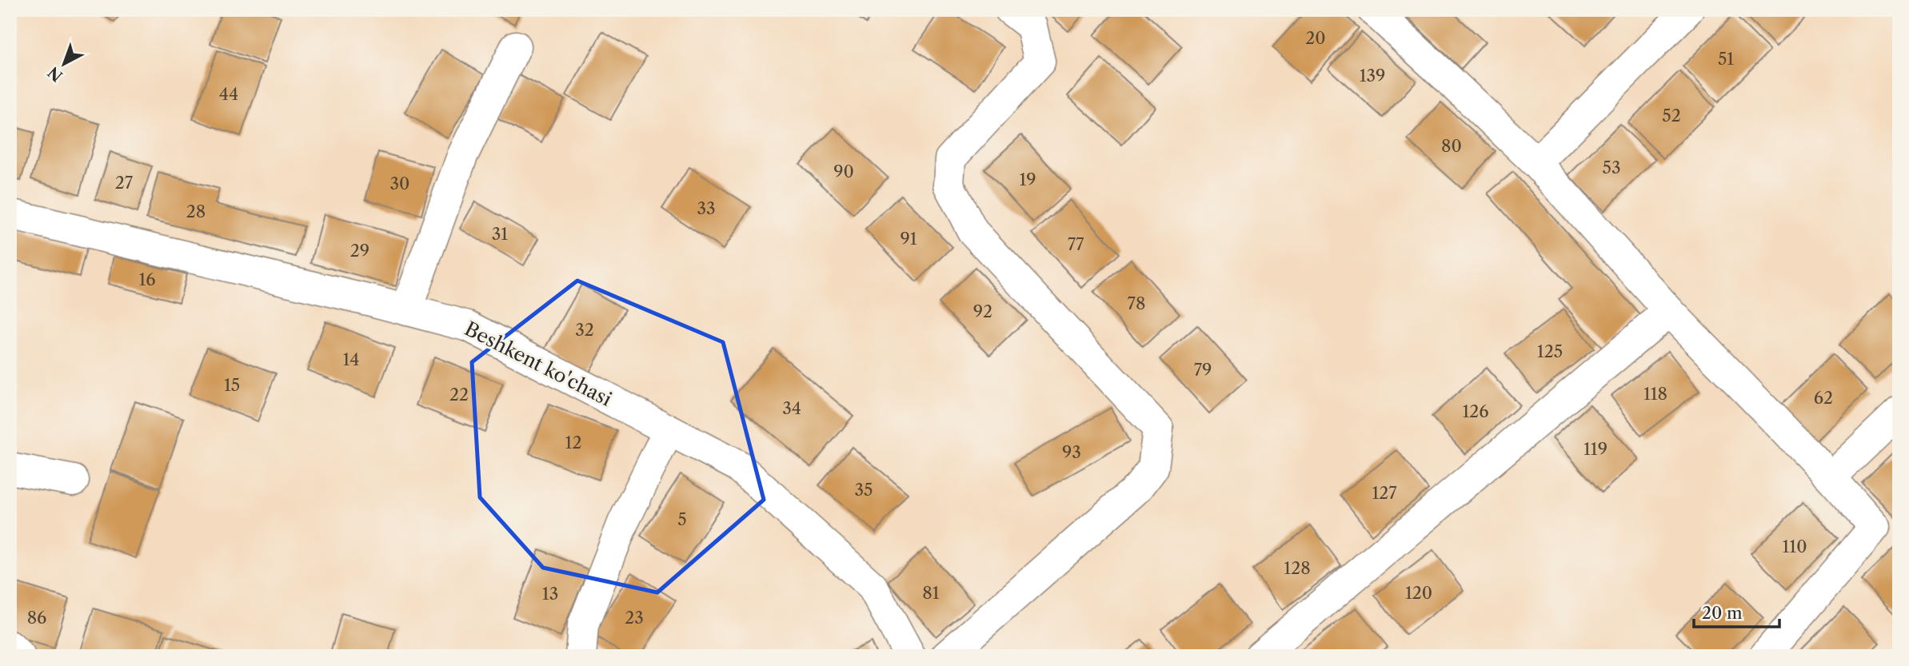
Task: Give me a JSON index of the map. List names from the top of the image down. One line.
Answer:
{"streets":{"street":["Beshkent ko'chasi"]},"house_numbers":["20","51","139","44","52","80","53","90","19","27","30","33","28","31","91","77","29","16","78","92","32","125","14","79","15","118","22","62","34","126","12","119","93","35","127","5","110","128","81","120","13","86","23"],"scale_bar":"20 m","north":"bottom left"}
